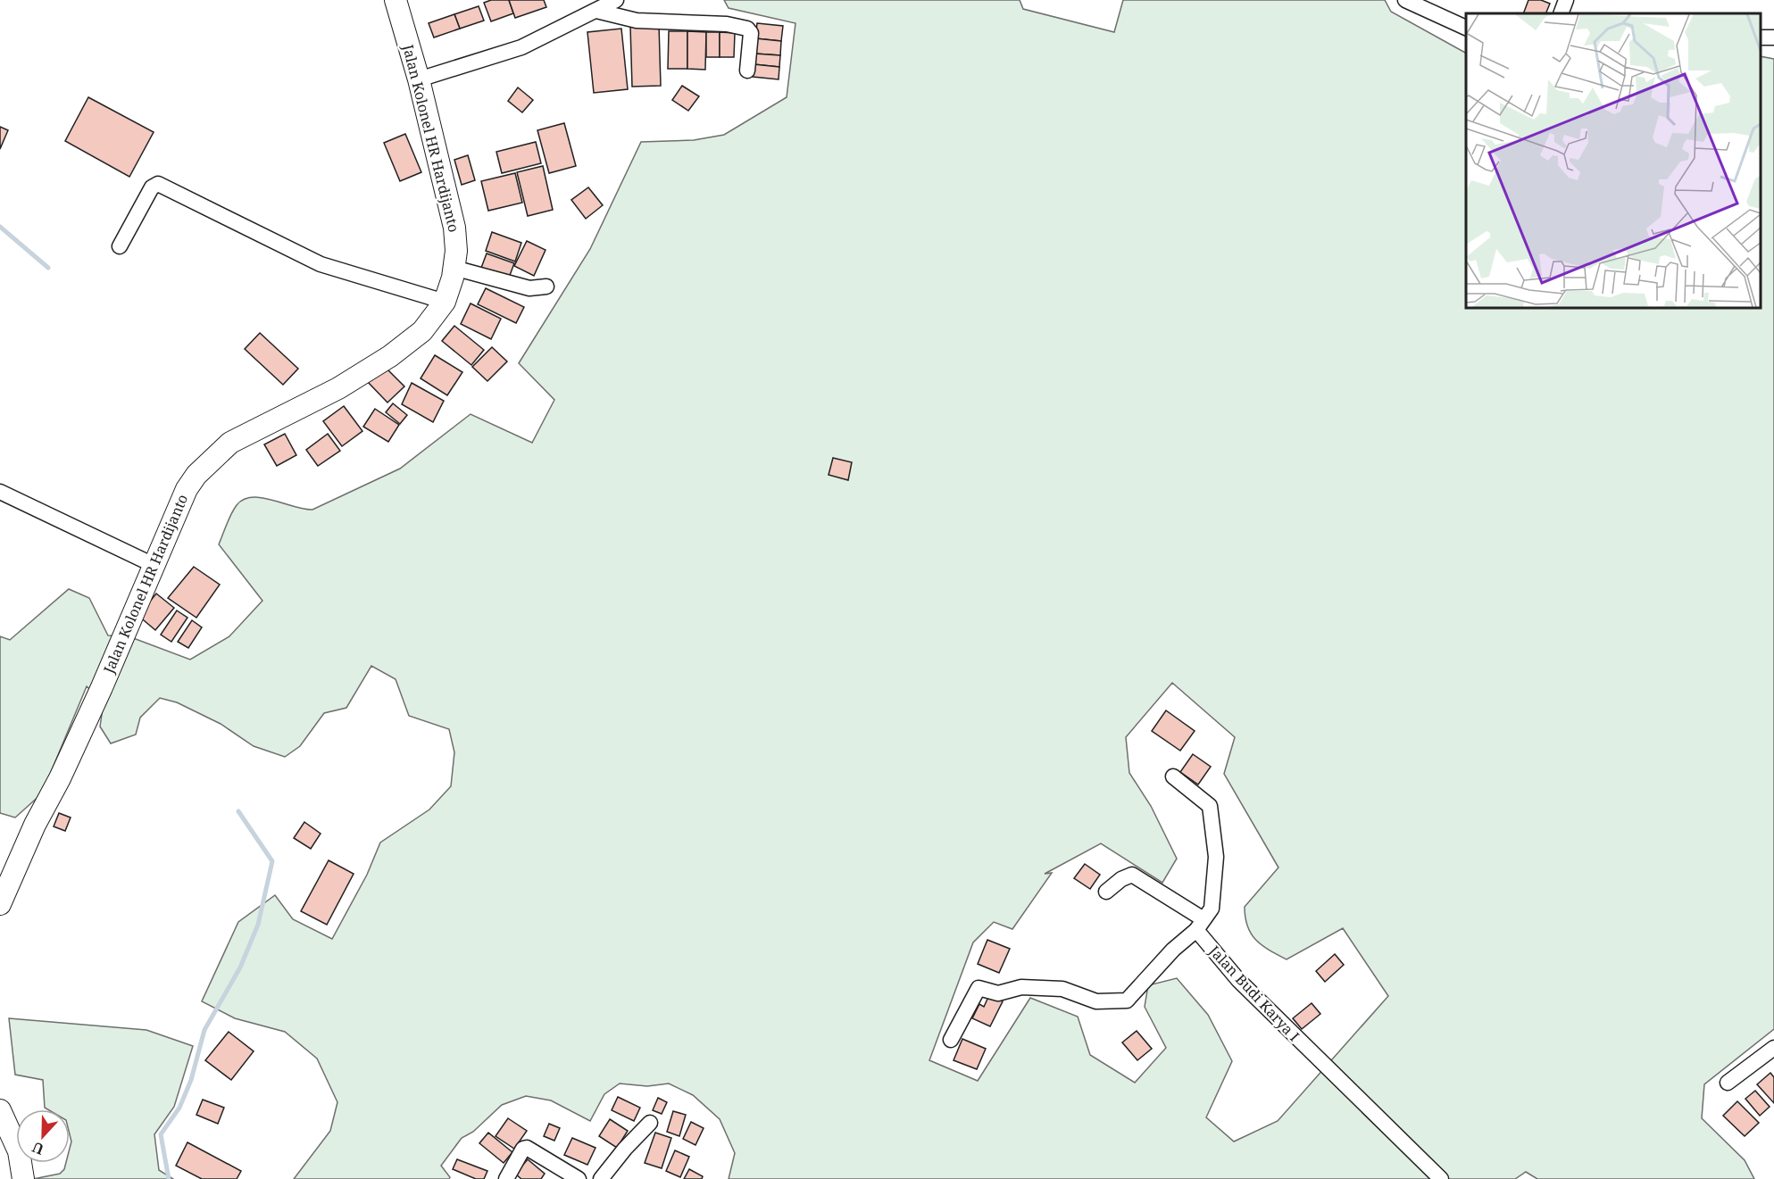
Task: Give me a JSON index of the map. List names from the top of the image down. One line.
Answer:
{"streets":{"main road":["Jalan Kolonel HR Hardijanto"],"street":["Jalan Budi Karya I"]},"north":"bottom"}
